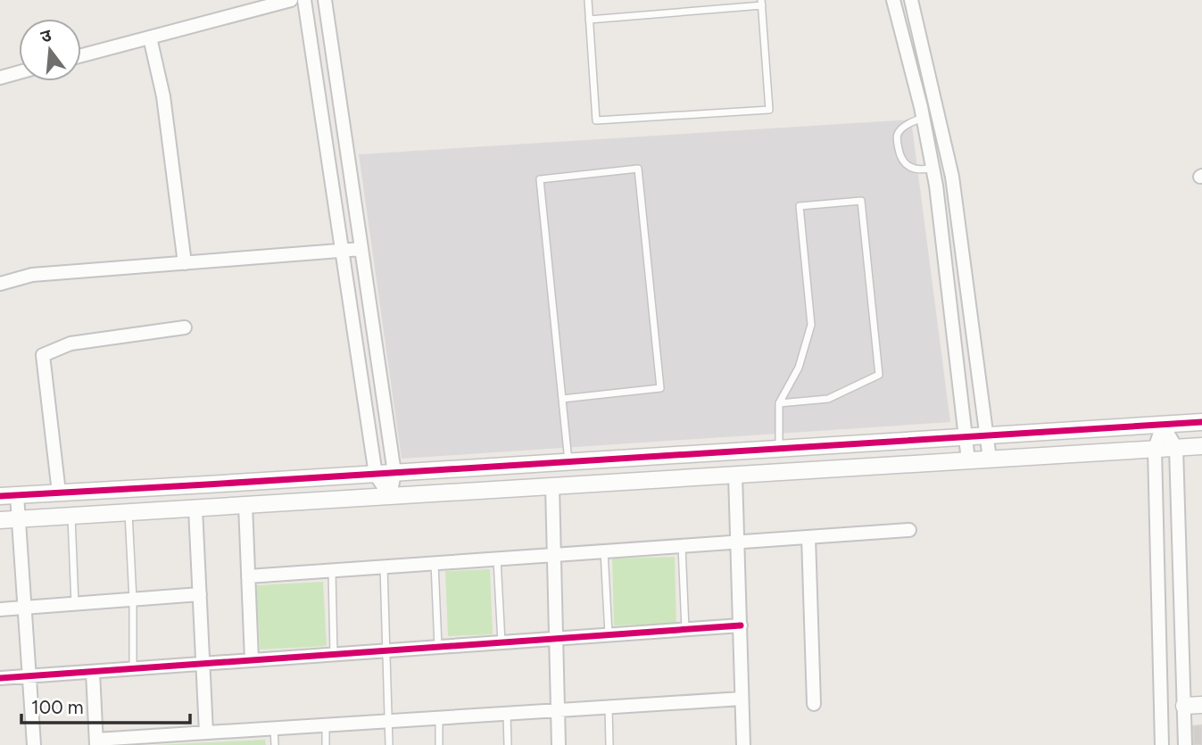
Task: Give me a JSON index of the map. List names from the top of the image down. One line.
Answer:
{"scale_bar":"100 m","north":"top"}
